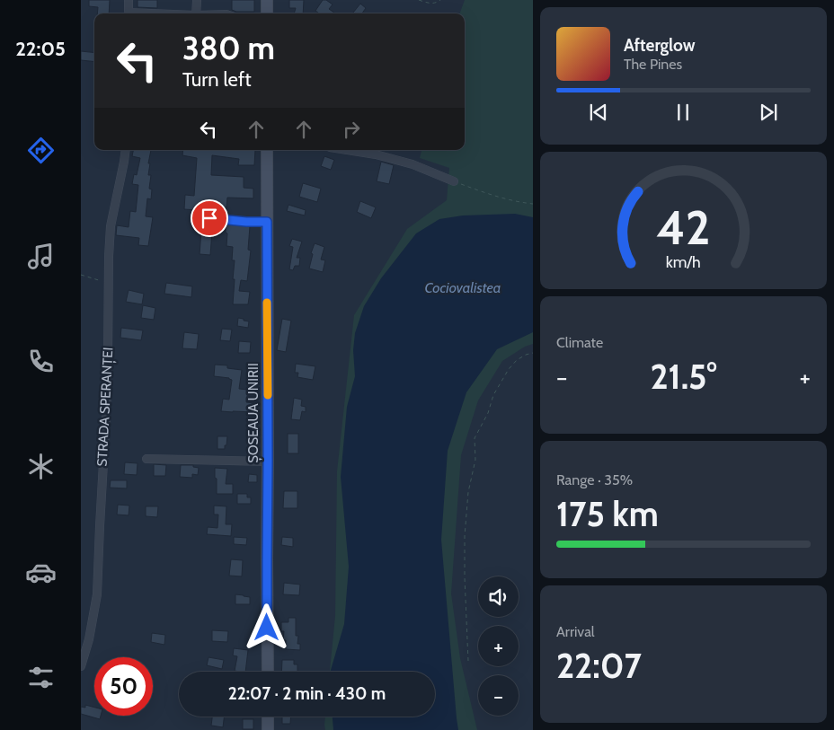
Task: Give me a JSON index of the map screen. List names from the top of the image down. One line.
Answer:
{"streets":{"main road":["ȘOSEAUA UNIRII"],"street":["STRADA SPERANȚEI"]},"water":["Cociovalistea"],"page":{"tabs":"22:05","turn":["380 m","Turn left"],"song":["Afterglow","The Pines"],"tile":["Climate",["Range · 35%","175 km"],["Arrival","22:07"]],"heat":["−","21.5°","+"],"map_buttons":["+","−"],"limit":"50","trip":"22:07 · 2 min · 430 m","gauge":["42","km/h"]}}
